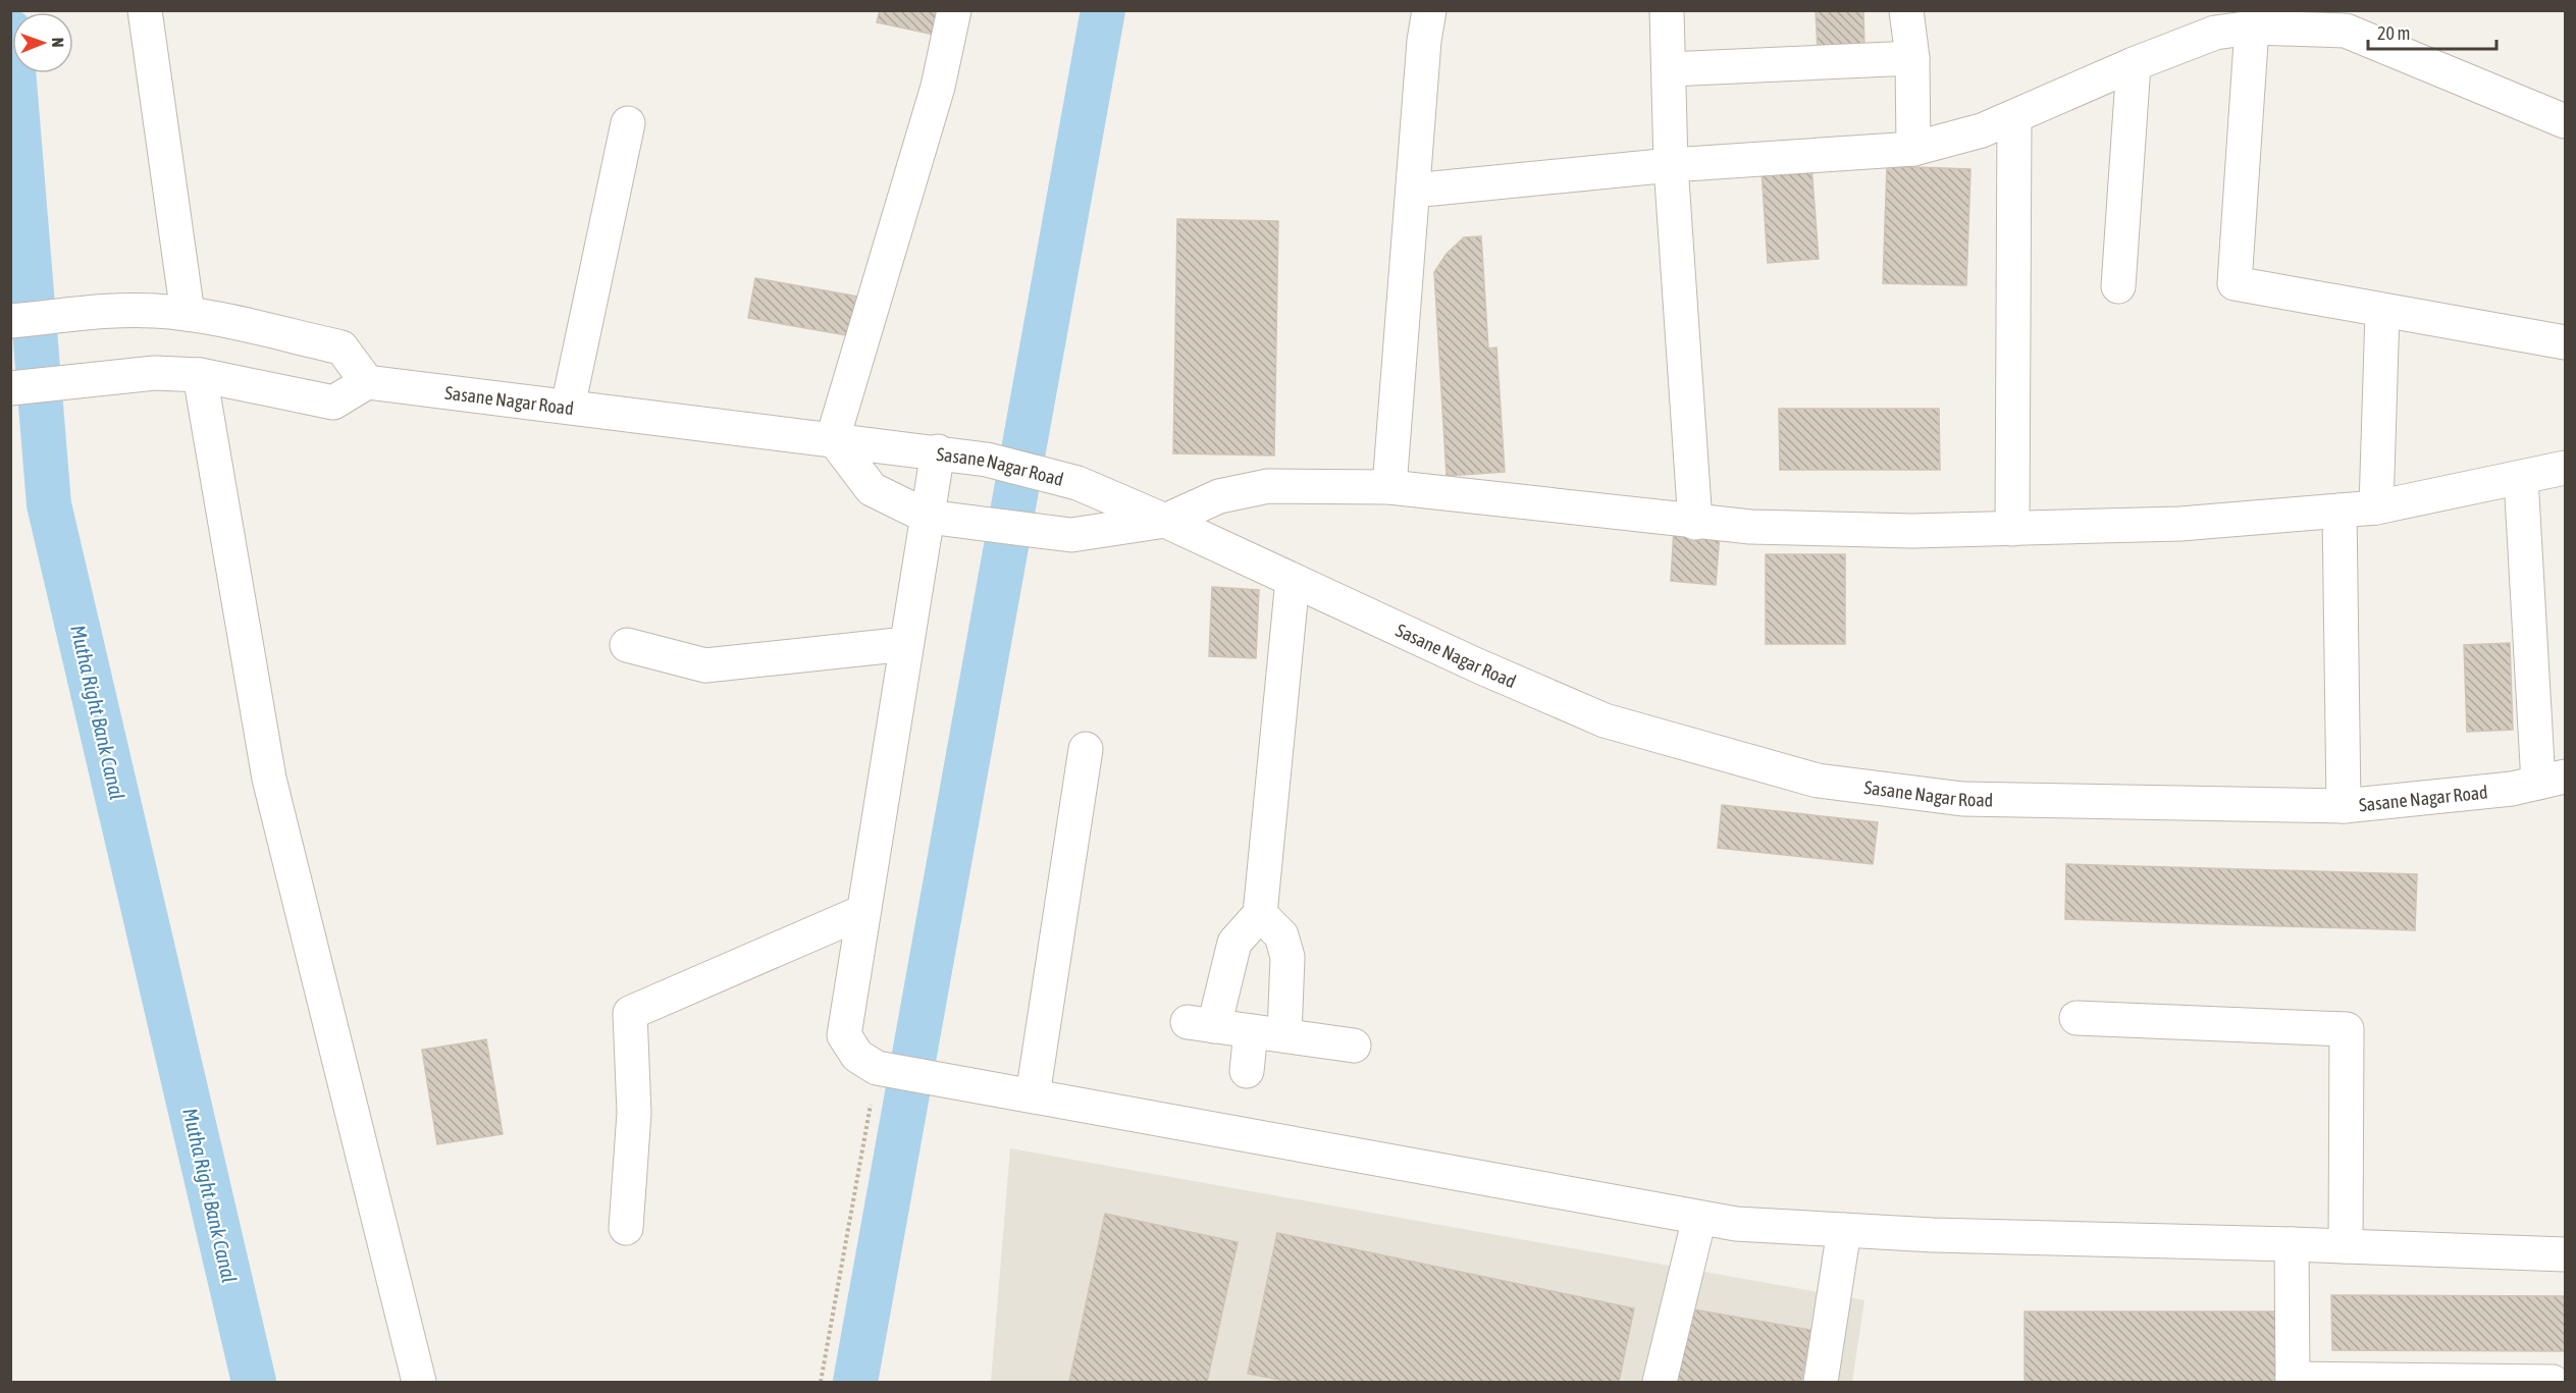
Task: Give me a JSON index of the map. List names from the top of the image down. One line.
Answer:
{"streets":{"street":["Sasane Nagar Road"]},"water":["Mutha Right Bank Canal"],"scale_bar":"20 m","north":"right"}
